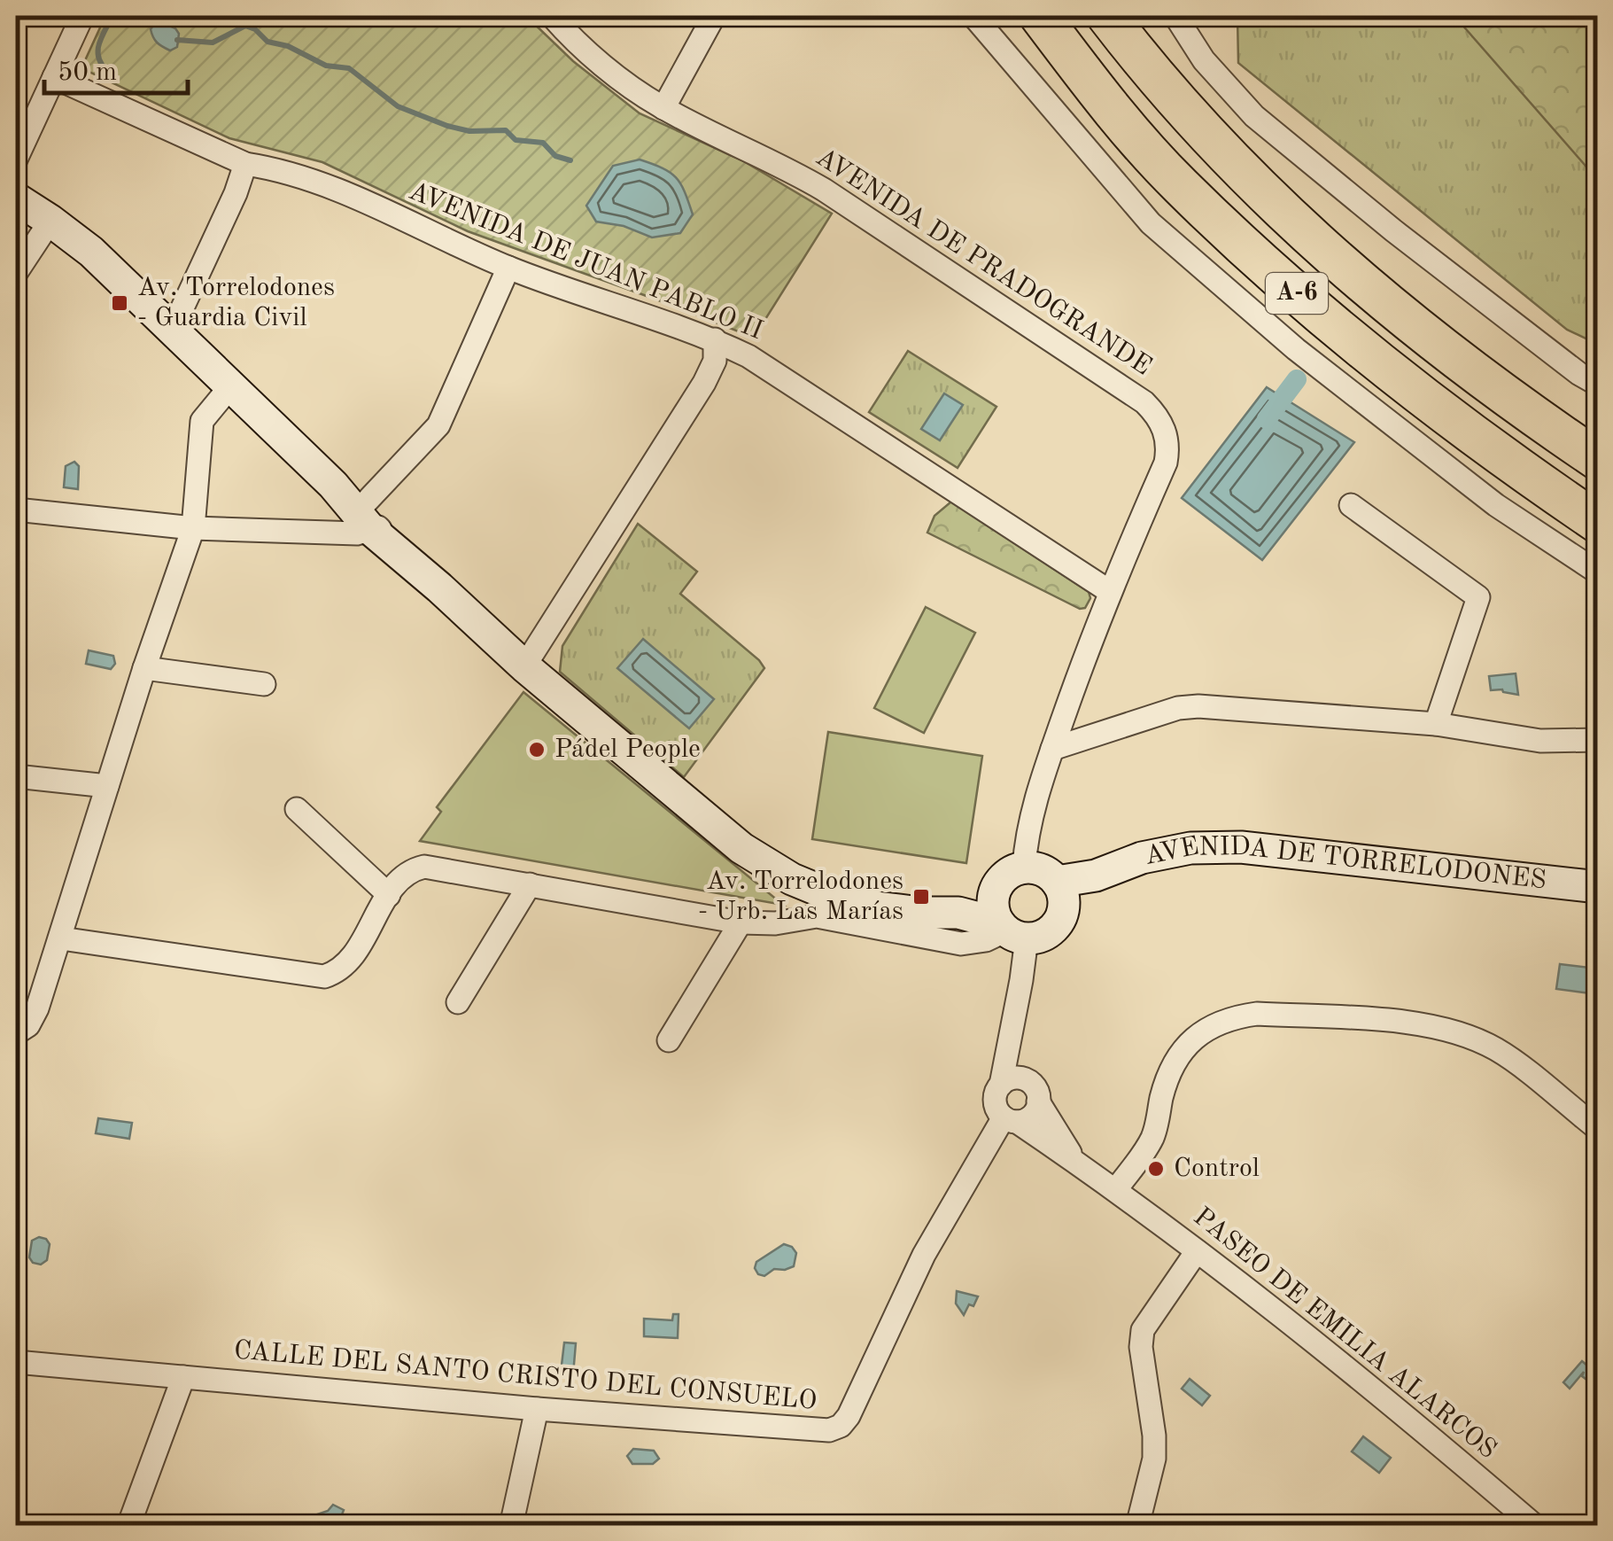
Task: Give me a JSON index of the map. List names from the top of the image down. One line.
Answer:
{"streets":{"highway":["A-6"],"main road":["AVENIDA DE TORRELODONES"],"street":["AVENIDA DE JUAN PABLO II","AVENIDA DE PRADOGRANDE","PASEO DE EMILIA ALARCOS","CALLE DEL SANTO CRISTO DEL CONSUELO"]},"crossings":[["AVENIDA DE JUAN PABLO II","AVENIDA DE PRADOGRANDE"],["AVENIDA DE PRADOGRANDE","AVENIDA DE TORRELODONES"],["PASEO DE EMILIA ALARCOS","CALLE DEL SANTO CRISTO DEL CONSUELO"]],"places":{"transit":["Av. Torrelodones - Guardia Civil","Av. Torrelodones - Urb. Las Marías"],"other":["Pádel People","Control"]},"scale_bar":"50 m"}
